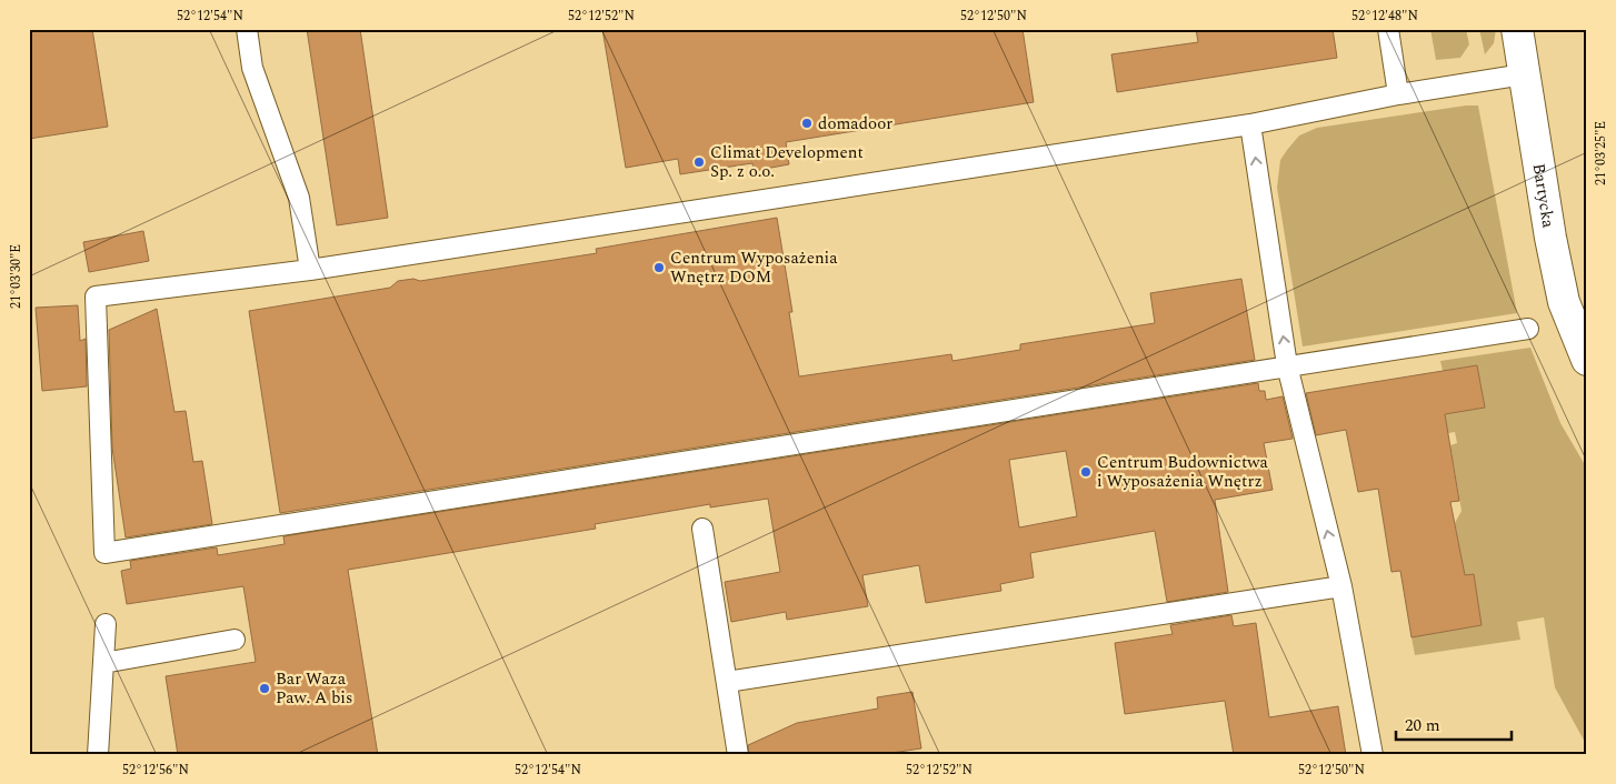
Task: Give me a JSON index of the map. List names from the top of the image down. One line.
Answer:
{"streets":{"street":["Bartycka"]},"places":["domadoor","Climat Development Sp. z o.o.","Centrum Wyposażenia Wnętrz DOM","Centrum Budownictwa i Wyposażenia Wnętrz","Bar Waza Paw. A bis"],"scale_bar":"20 m","coordinates":["52°12'54\"N","52°12'52\"N","52°12'50\"N","52°12'48\"N","21°03'25\"E","21°03'30\"E","52°12'56\"N"]}
